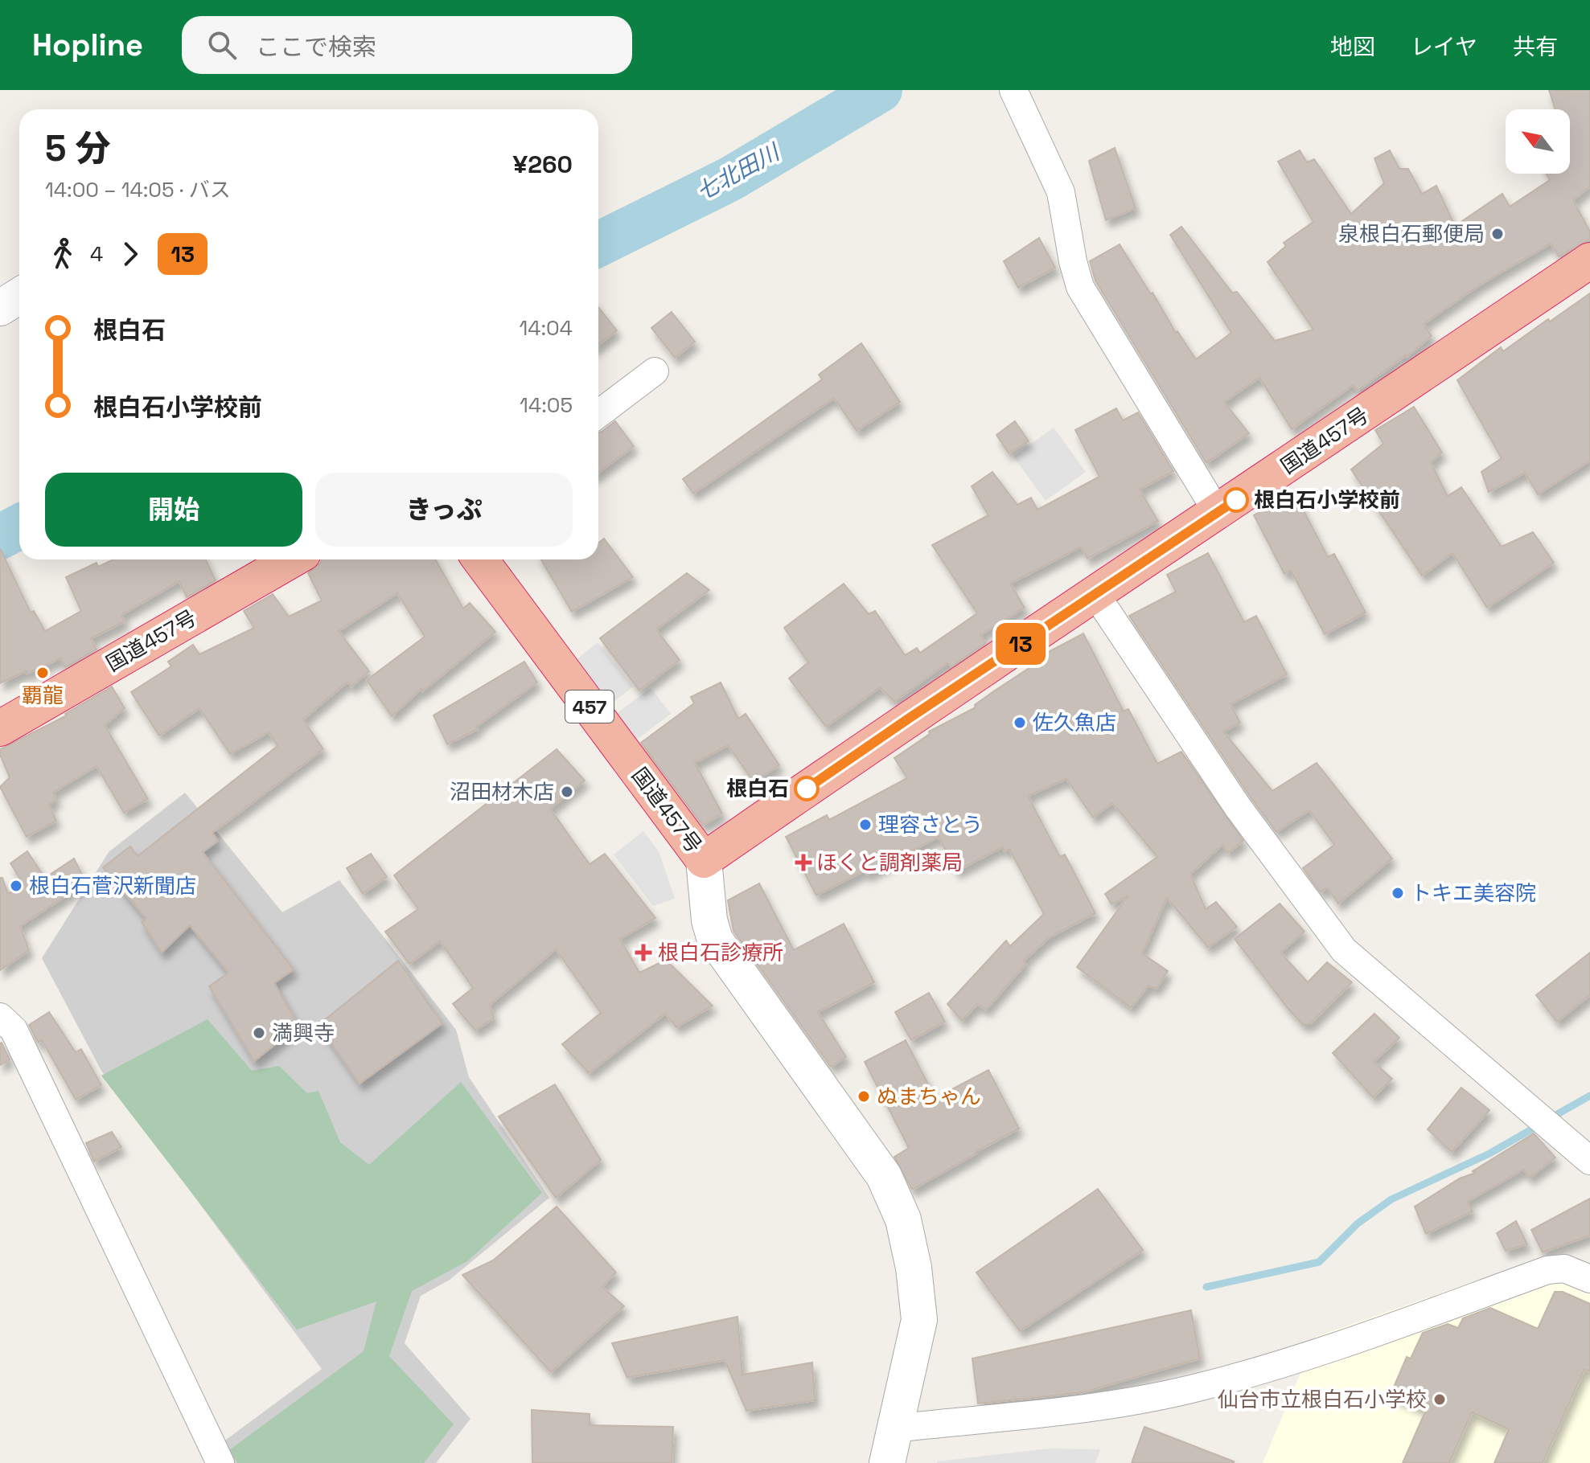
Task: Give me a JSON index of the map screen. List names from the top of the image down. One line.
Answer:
{"streets":{"highway":["国道457号","457"]},"water":["七北田川"],"places":{"other":["泉根白石郵便局","根白石小学校前","覇龍","佐久魚店","根白石","沼田材木店","理容さとう","根白石菅沢新聞店","トキエ美容院","満興寺","ぬまちゃん","仙台市立根白石小学校"],"health":["ほくと調剤薬局","根白石診療所"]},"lines":["bus line 13"],"north":"top left","page":{"header":"Hopline","search":"ここで検索","nav":["地図","レイヤ","共有"],"on_map":"13","heading":["5 分","14:00 – 14:05 · バス","¥260"],"legs":["4","13"],"list":[{"name":"根白石","value":"14:04"},{"name":"根白石小学校前","value":"14:05"}],"buttons":["開始","きっぷ"]}}
